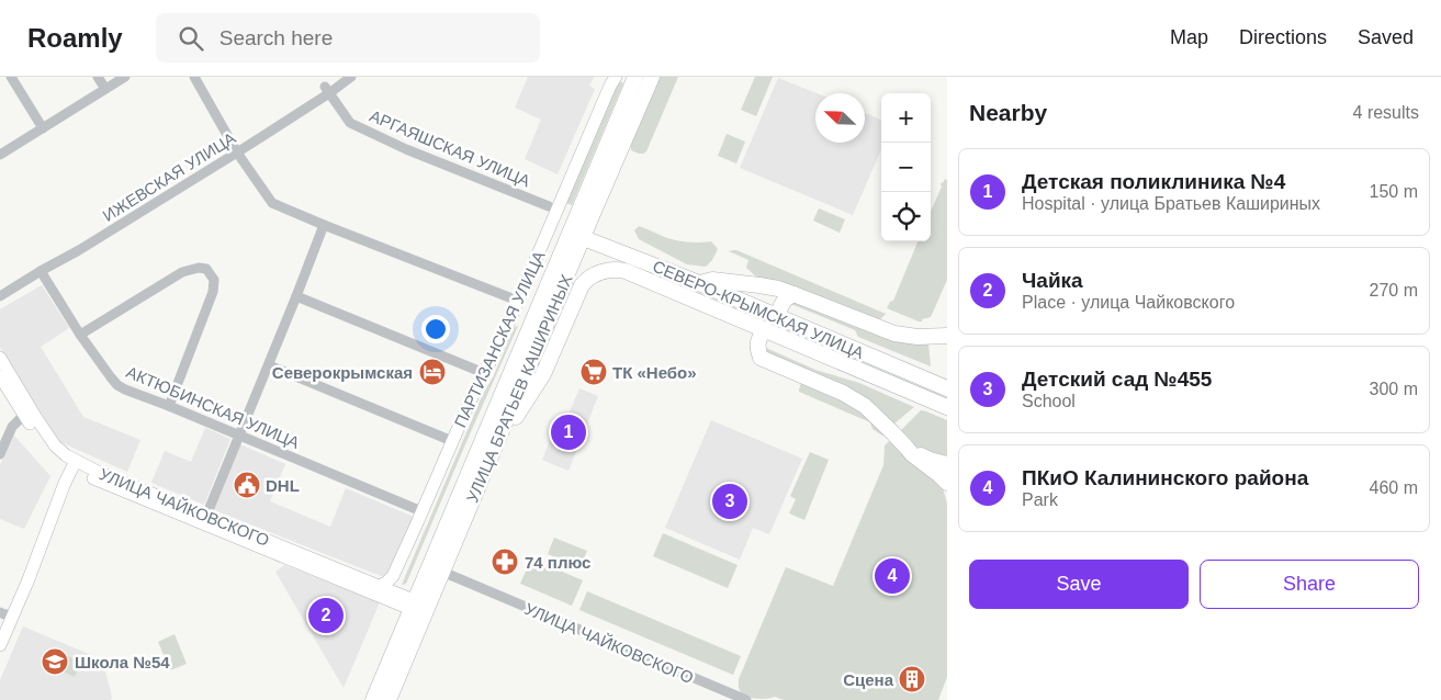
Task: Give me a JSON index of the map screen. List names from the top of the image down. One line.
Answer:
{"streets":{"main road":["СЕВЕРО-КРЫМСКАЯ УЛИЦА","ПАРТИЗАНСКАЯ УЛИЦА","УЛИЦА БРАТЬЕВ КАШИРИНЫХ","УЛИЦА ЧАЙКОВСКОГО"],"street":["АРГАЯШСКАЯ УЛИЦА","ИЖЕВСКАЯ УЛИЦА","АКТЮБИНСКАЯ УЛИЦА"]},"crossings":[["АРГАЯШСКАЯ УЛИЦА","ИЖЕВСКАЯ УЛИЦА"],["ИЖЕВСКАЯ УЛИЦА","АКТЮБИНСКАЯ УЛИЦА"],["СЕВЕРО-КРЫМСКАЯ УЛИЦА","УЛИЦА БРАТЬЕВ КАШИРИНЫХ"],["ПАРТИЗАНСКАЯ УЛИЦА","АКТЮБИНСКАЯ УЛИЦА"],["ПАРТИЗАНСКАЯ УЛИЦА","УЛИЦА ЧАЙКОВСКОГО"],["УЛИЦА БРАТЬЕВ КАШИРИНЫХ","УЛИЦА ЧАЙКОВСКОГО"]],"places":{"hotel":["Северокрымская"],"supermarket":["ТК «Небо»"],"public building":["DHL"],"pharmacy":["74 плюс"],"school or university":["Школа №54"],"building":["Сцена"]},"north":"top left","page":{"header":"Roamly","search":"Search here","nav":["Map","Directions","Saved"],"heading":["Nearby","4 results"],"map_buttons":["+","−"],"list":[{"mark":"1","name":"Детская поликлиника №4","note":"Hospital · улица Братьев Кашириных","value":"150 m"},{"mark":"2","name":"Чайка","note":"Place · улица Чайковского","value":"270 m"},{"mark":"3","name":"Детский сад №455","note":"School","value":"300 m"},{"mark":"4","name":"ПКиО Калининского района","note":"Park","value":"460 m"}],"pins":["1","3","4","2"],"buttons":["Save","Share"]}}
